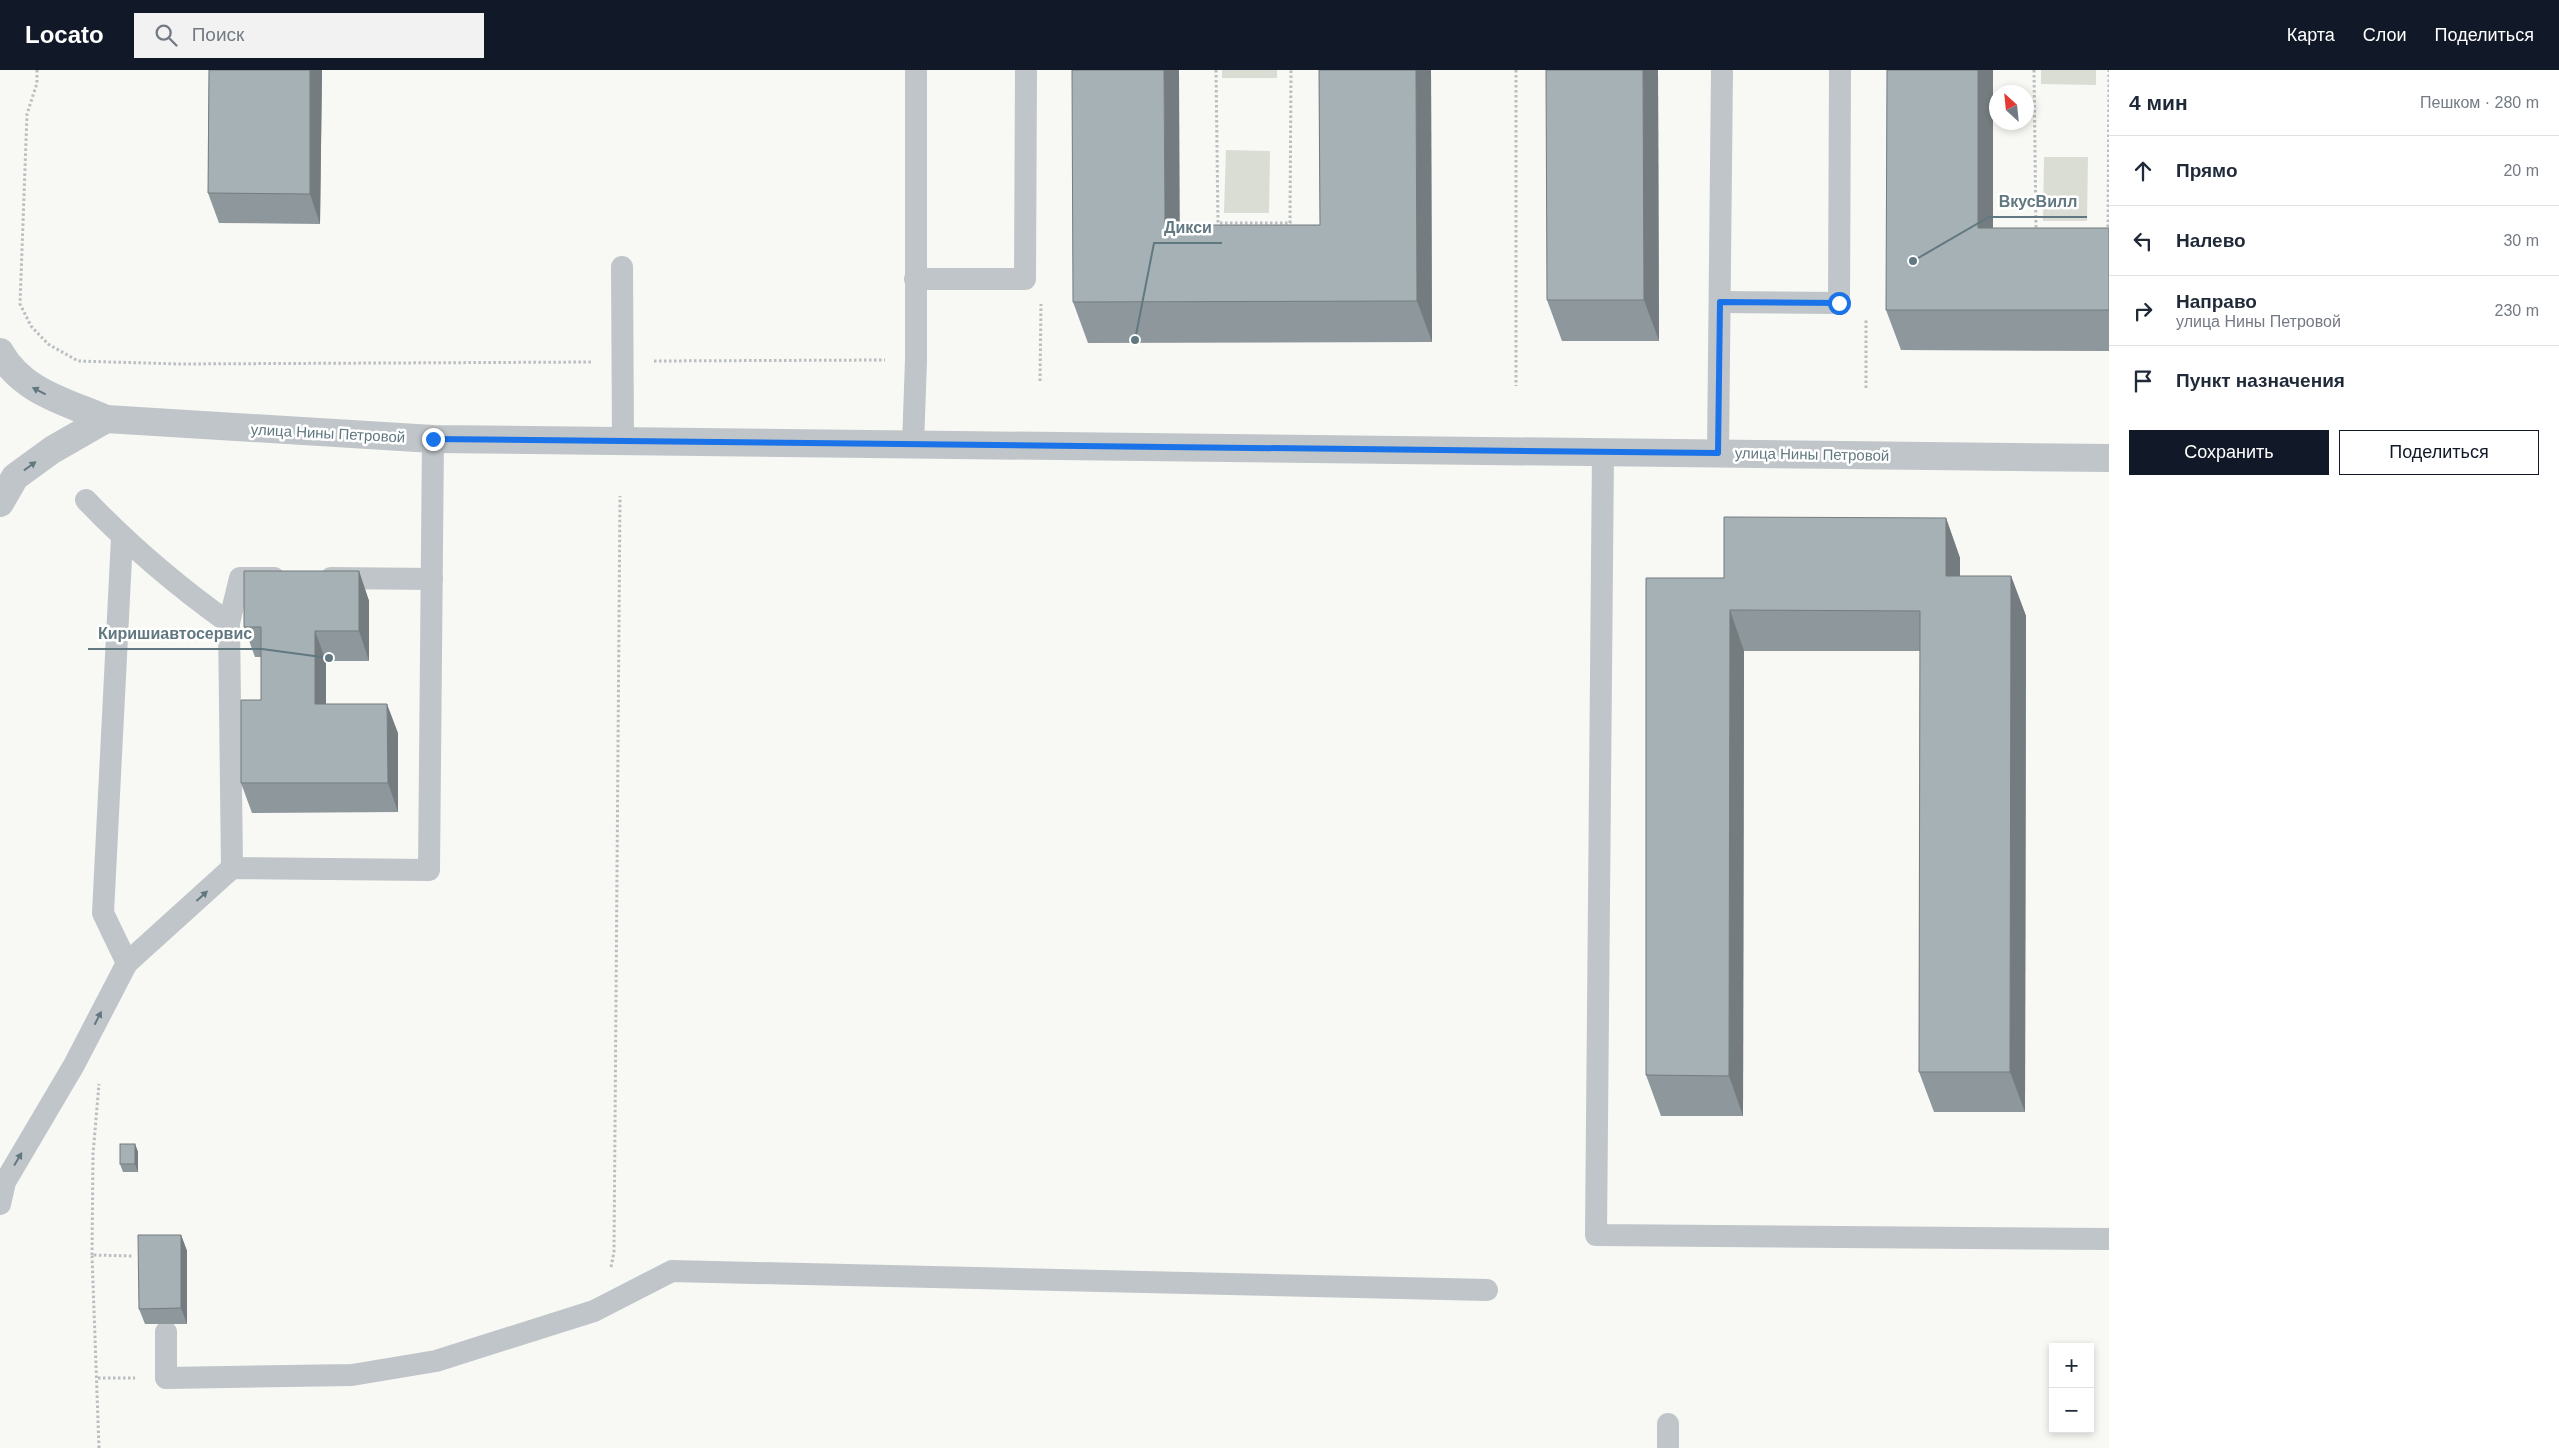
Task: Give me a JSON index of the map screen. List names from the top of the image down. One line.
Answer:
{"streets":{"street":["улица Нины Петровой"]},"places":["ВкусВилл","Дикси","Киришиавтосервис"],"north":"top left","page":{"header":"Locato","search":"Поиск","nav":["Карта","Слои","Поделиться"],"heading":["4 мин","Пешком · 280 m"],"list":[["Прямо","20 m"],["Налево","30 m"],["Направо","улица Нины Петровой","230 m"],"Пункт назначения"],"buttons":["Сохранить","Поделиться"],"map_buttons":["+","−"]}}
